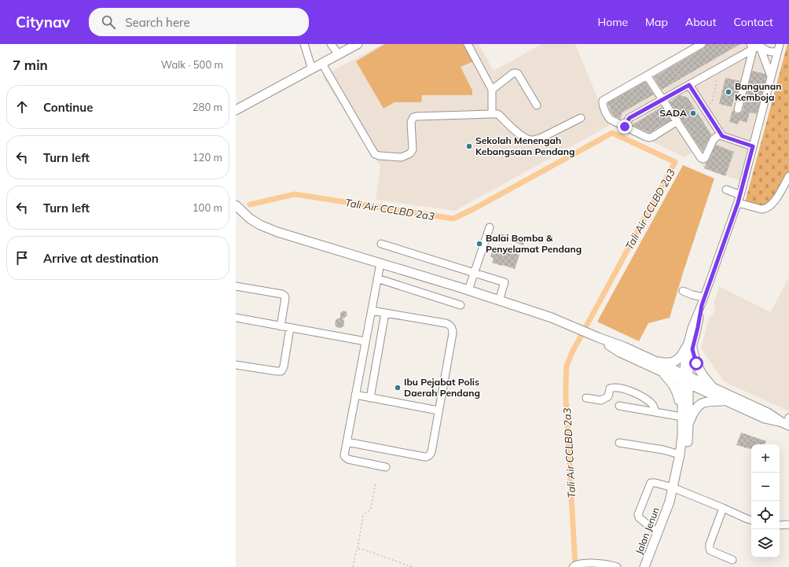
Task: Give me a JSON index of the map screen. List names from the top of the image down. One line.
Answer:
{"streets":{"main road":["Jalan Jenun"]},"water":["Tali Air CCLBD 2a3"],"places":["Bangunan Kemboja","SADA","Sekolah Menengah Kebangsaan Pendang","Balai Bomba & Penyelamat Pendang","Ibu Pejabat Polis Daerah Pendang"],"page":{"header":"Citynav","search":"Search here","nav":["Home","Map","About","Contact"],"heading":["7 min","Walk · 500 m"],"list":[["Continue","280 m"],["Turn left","120 m"],["Turn left","100 m"],"Arrive at destination"],"map_buttons":["+","−"]}}
